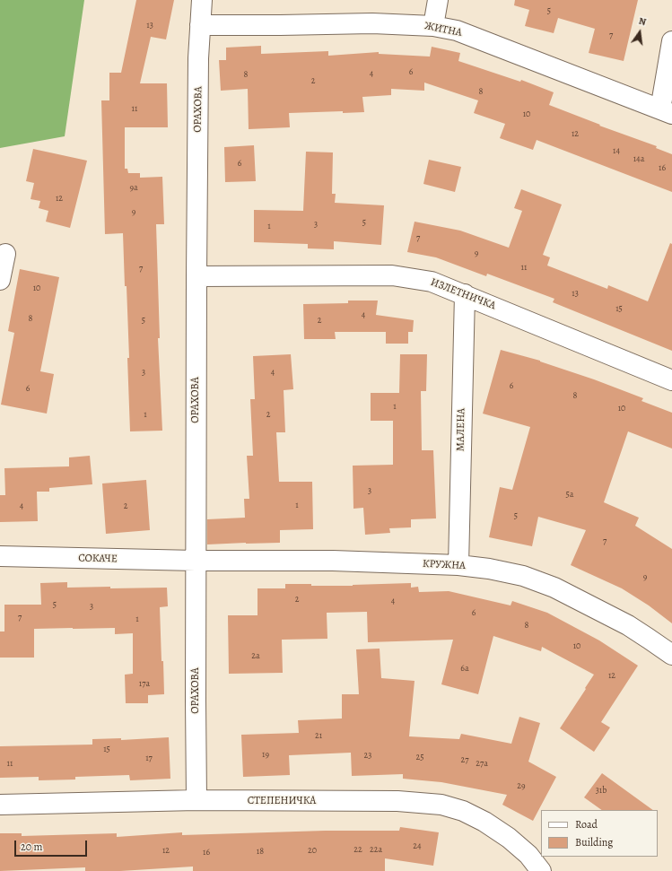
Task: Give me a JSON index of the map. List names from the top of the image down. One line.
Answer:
{"streets":{"street":["ЖИТНА","ОРАХОВА","ИЗЛЕТНИЧКА","МАЛЕНА","СОКАЧЕ","КРУЖНА","СТЕПЕНИЧКА"]},"crossings":[["ЖИТНА","ОРАХОВА"],["ОРАХОВА","ИЗЛЕТНИЧКА"],["ОРАХОВА","СОКАЧЕ"],["ОРАХОВА","КРУЖНА"],["ОРАХОВА","СТЕПЕНИЧКА"],["ИЗЛЕТНИЧКА","МАЛЕНА"],["МАЛЕНА","КРУЖНА"],["СОКАЧЕ","КРУЖНА"]],"house_numbers":["5","13","7","6","4","8","2","8","11","10","12","14","14a","6","16","9a","12","9","5","3","1","7","9","11","7","10","13","15","4","8","5","2","3","4","6","6","8","1","10","1","2","3","5a","1","4","2","5","7","9","2","4","5","3","6","7","1","8","10","2a","6a","12","17a","21","15","19","23","25","17","27","11","27a","29","31b","24","22","22a","12","20","18","16"],"legend":["Road","Building"],"scale_bar":"20 m","north":"top"}
